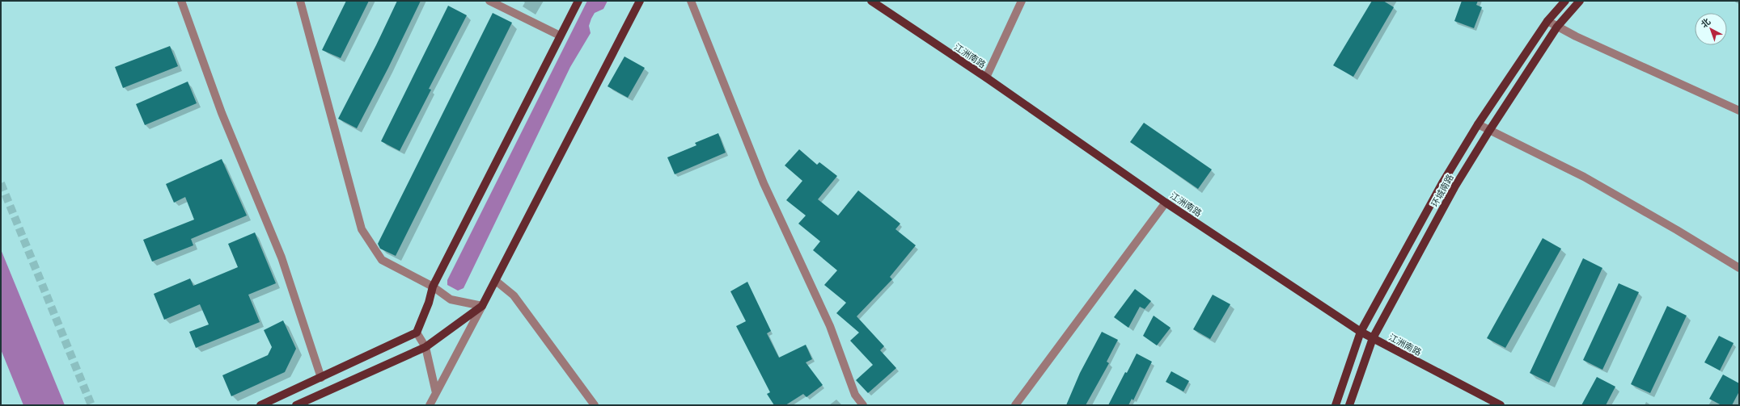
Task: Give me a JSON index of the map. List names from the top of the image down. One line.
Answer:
{"streets":{"main road":["江洲南路","环城南路"]},"crossings":[["江洲南路","环城南路"]],"north":"top left"}
